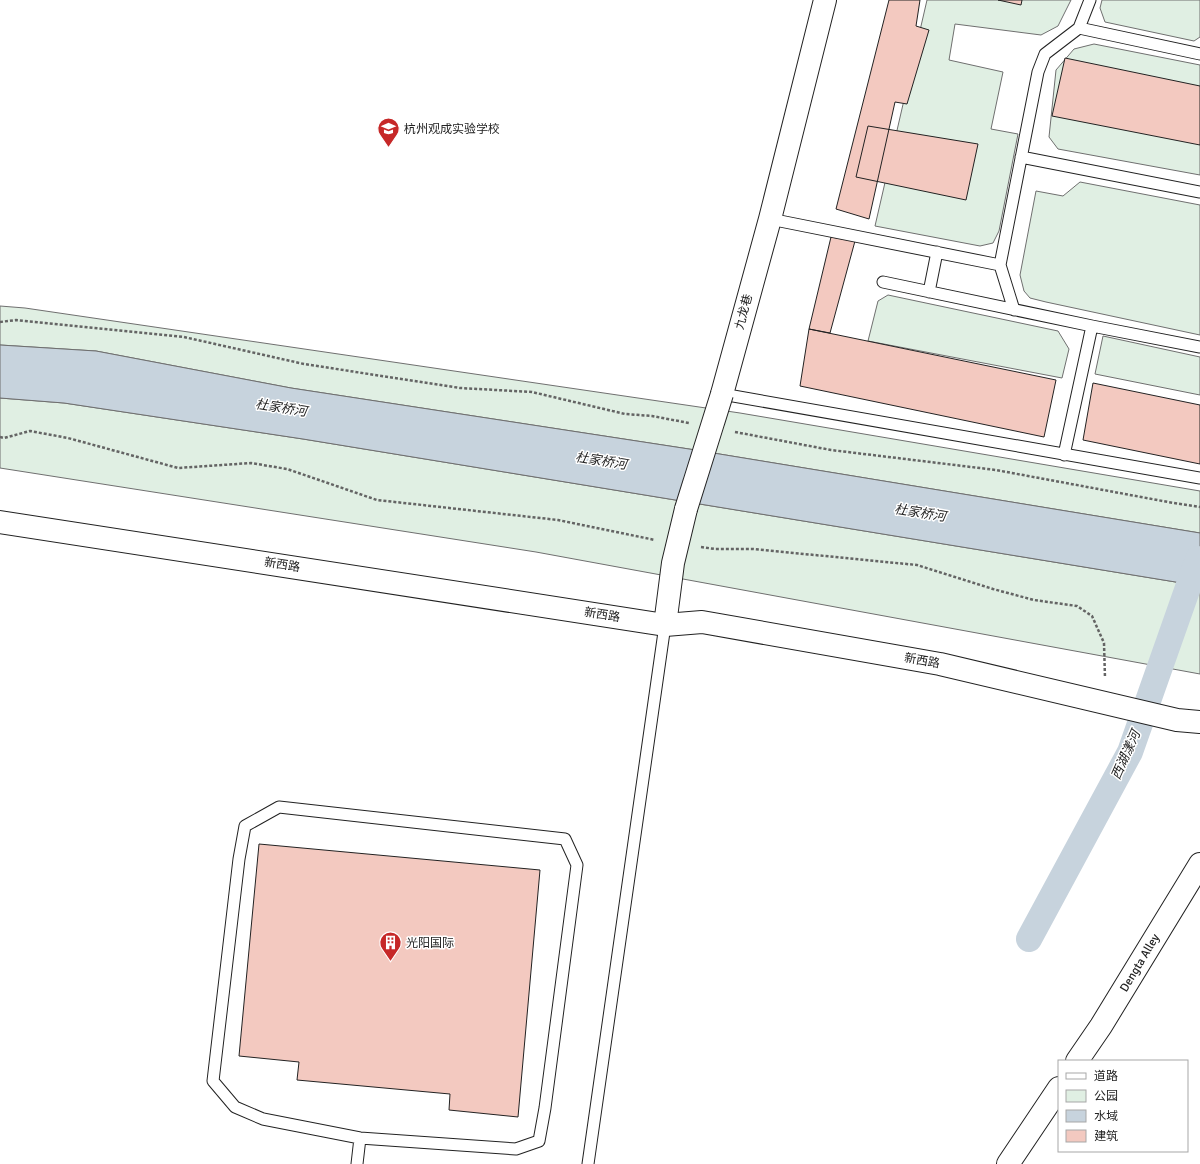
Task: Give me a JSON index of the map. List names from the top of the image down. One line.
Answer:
{"streets":{"street":["九龙巷","新西路","Dengta Alley"]},"crossings":[["九龙巷","新西路"]],"water":["杜家桥河","西湖漾河"],"places":{"school or university":["杭州观成实验学校"],"building":["光阳国际"]},"legend":["道路","公园","水域","建筑"]}
